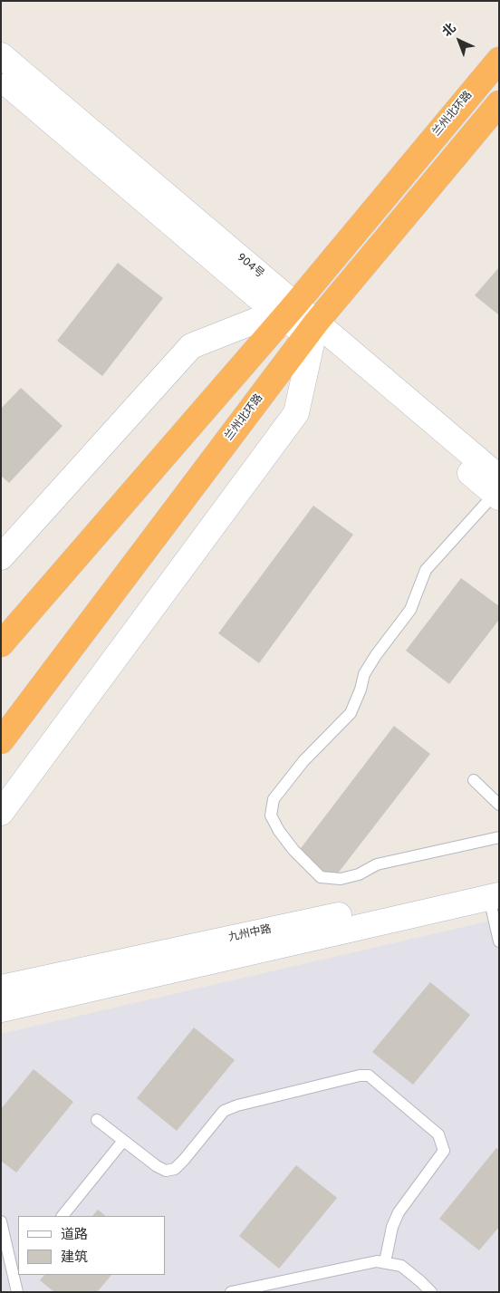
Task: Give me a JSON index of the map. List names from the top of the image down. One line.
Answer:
{"streets":{"highway":["兰州北环路"],"street":["904号","九州中路"]},"crossings":[["兰州北环路","904号"]],"legend":["道路","建筑"],"north":"top left"}
